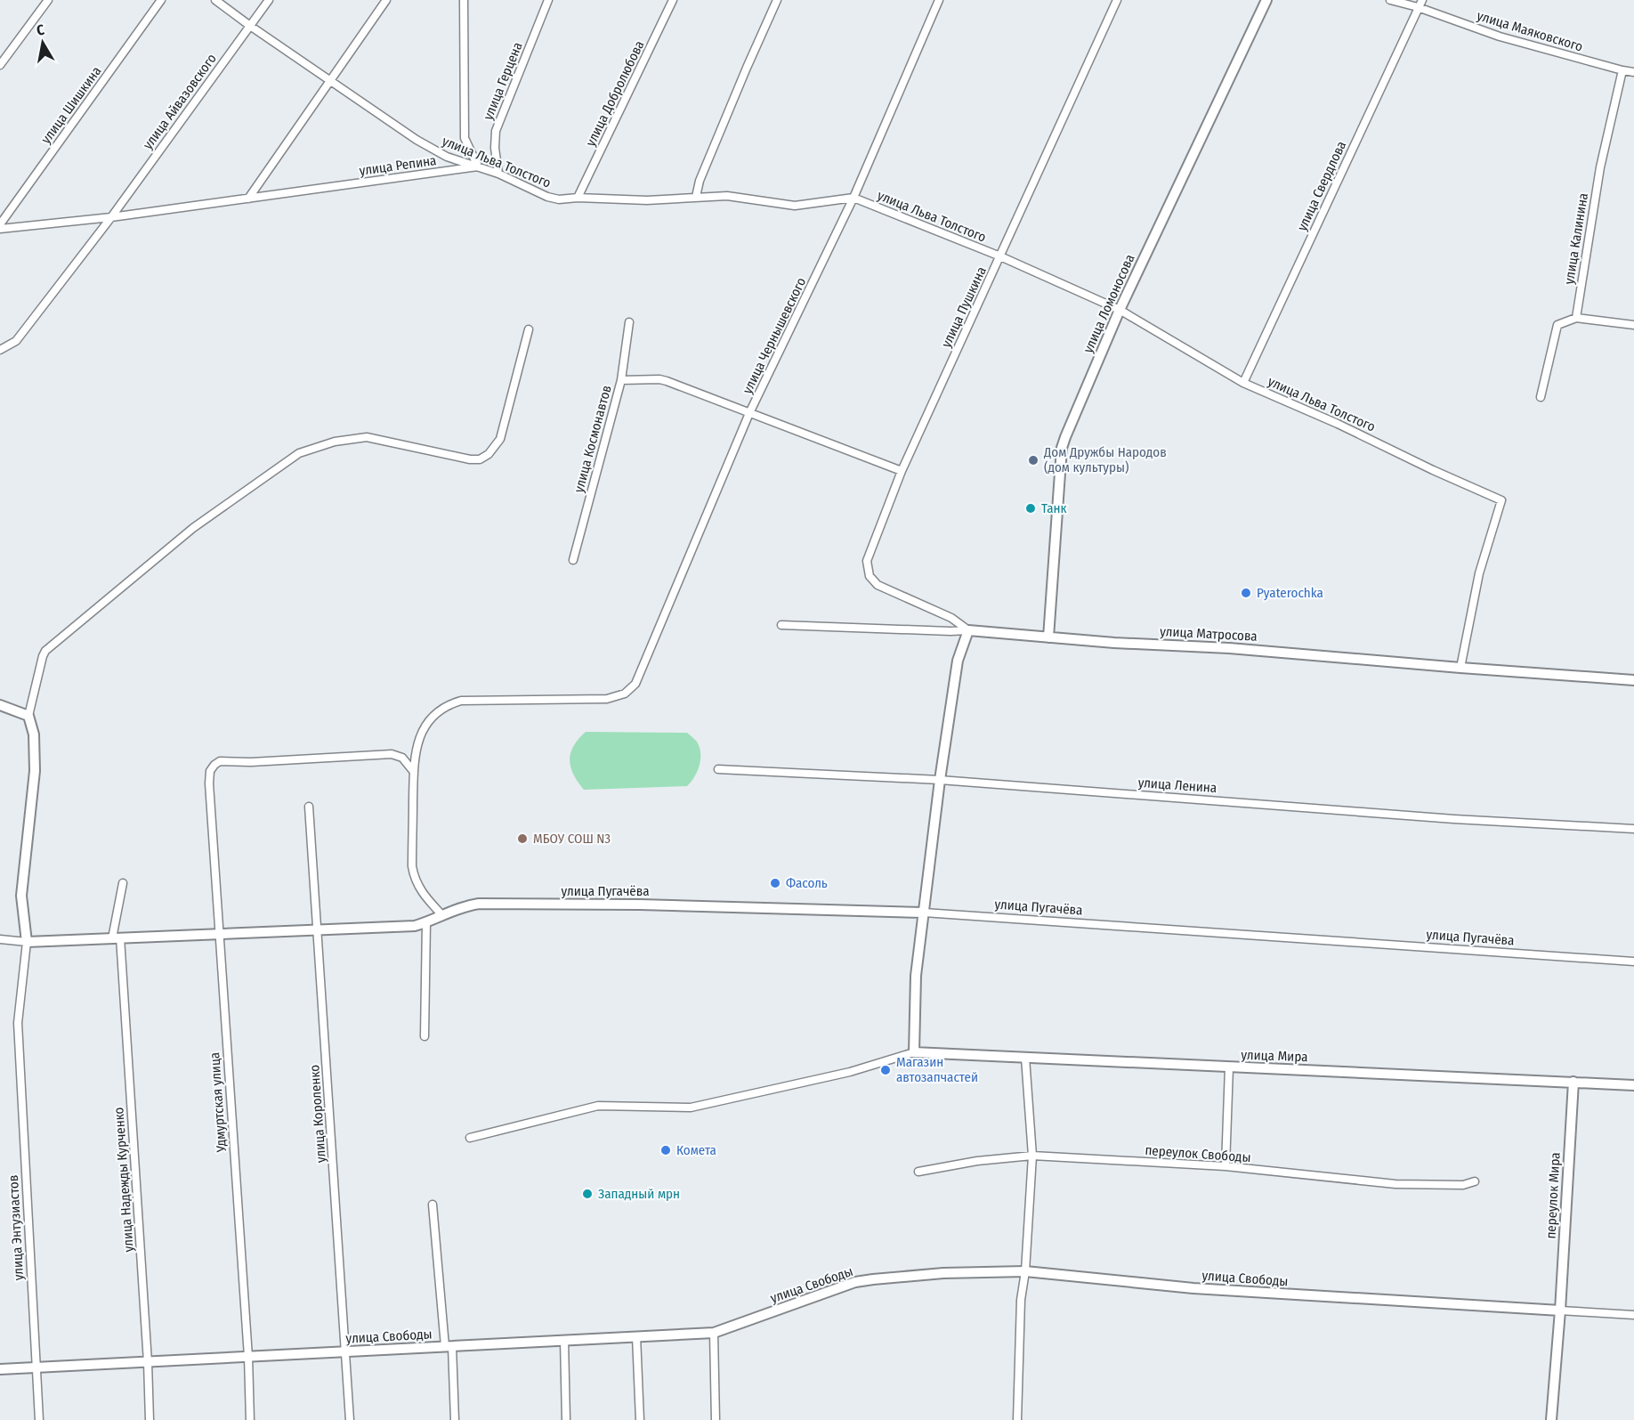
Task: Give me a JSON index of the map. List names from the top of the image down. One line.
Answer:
{"streets":{"street":["улица Маяковского","улица Герцена","улица Добролюбова","улица Айвазовского","улица Шишкина","улица Льва Толстого","улица Репина","улица Свердлова","улица Калинина","улица Ломоносова","улица Пушкина","улица Чернышевского","улица Космонавтов","улица Матросова","улица Ленина","улица Пугачёва","улица Мира","Удмуртская улица","улица Короленко","переулок Свободы","улица Надежды Курченко","переулок Мира","улица Энтузиастов","улица Свободы"]},"crossings":[["улица Маяковского","улица Свердлова"],["улица Маяковского","улица Калинина"],["улица Герцена","улица Льва Толстого"],["улица Добролюбова","улица Льва Толстого"],["улица Айвазовского","улица Льва Толстого"],["улица Айвазовского","улица Репина"],["улица Льва Толстого","улица Репина"],["улица Льва Толстого","улица Свердлова"],["улица Льва Толстого","улица Ломоносова"],["улица Льва Толстого","улица Пушкина"],["улица Льва Толстого","улица Чернышевского"],["улица Льва Толстого","улица Матросова"],["улица Ломоносова","улица Матросова"],["улица Пушкина","улица Матросова"],["улица Чернышевского","Удмуртская улица"],["улица Пугачёва","Удмуртская улица"],["улица Пугачёва","улица Короленко"],["улица Пугачёва","улица Надежды Курченко"],["улица Пугачёва","улица Энтузиастов"],["улица Мира","переулок Мира"],["Удмуртская улица","улица Свободы"],["улица Короленко","улица Свободы"],["улица Надежды Курченко","улица Свободы"],["переулок Мира","улица Свободы"],["улица Энтузиастов","улица Свободы"]],"places":["Дом Дружбы Народов (дом культуры)","Танк","Pyaterochka","МБОУ СОШ N3","Фасоль","Магазин автозапчастей","Комета","Западный мрн"],"north":"top"}
